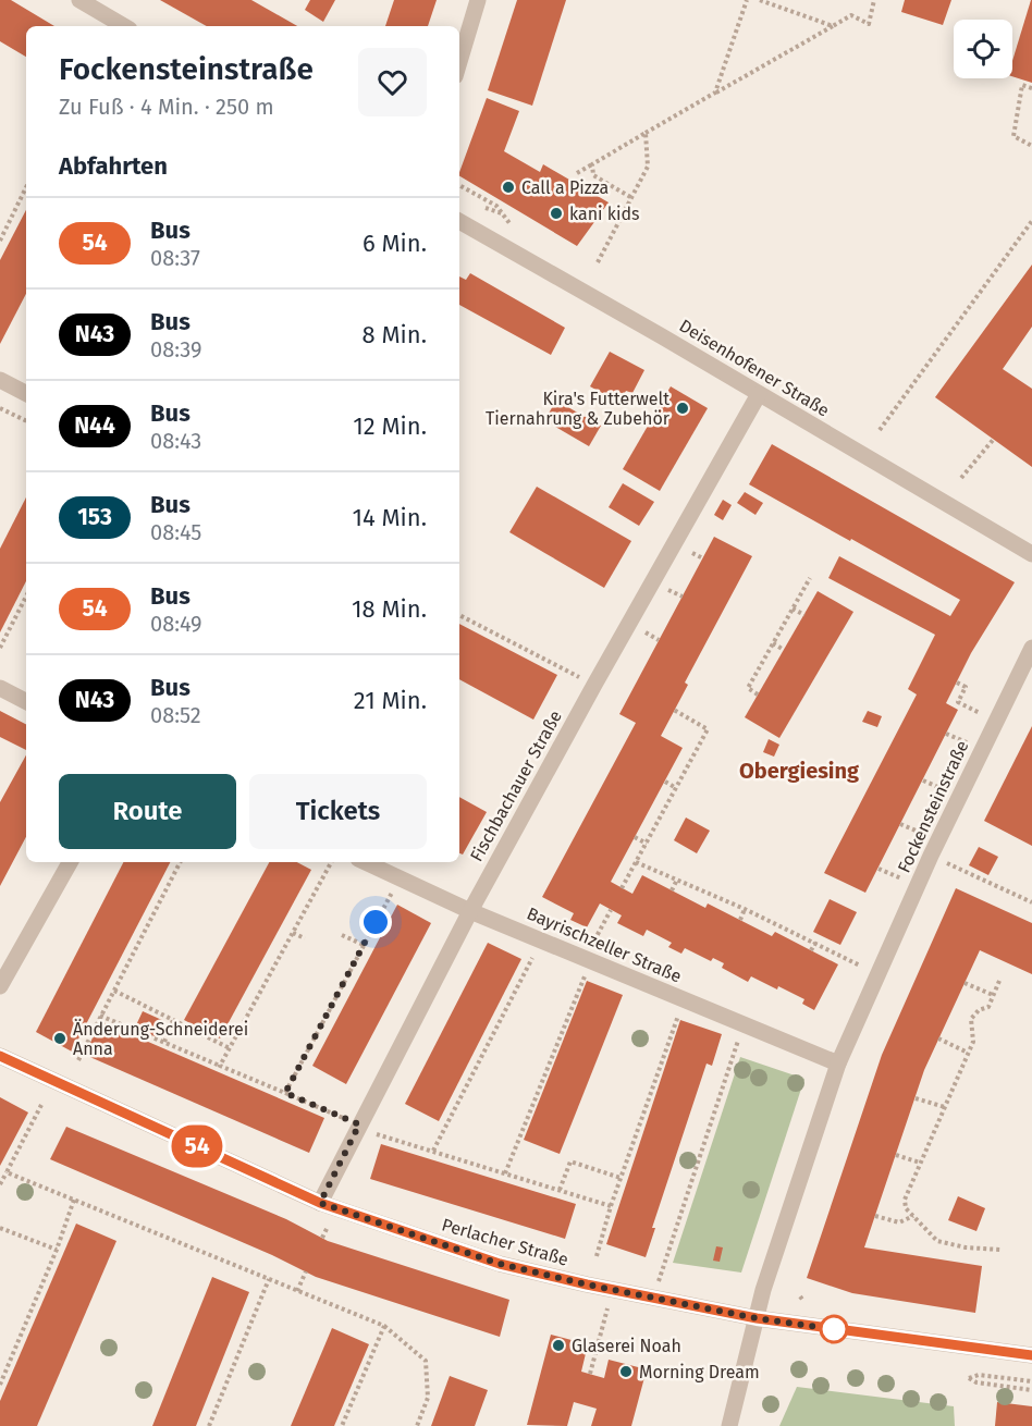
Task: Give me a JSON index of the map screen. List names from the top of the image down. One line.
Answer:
{"streets":{"street":["Deisenhofener Straße","Fischbachauer Straße","Fockensteinstraße","Bayrischzeller Straße","Perlacher Straße"]},"crossings":[["Deisenhofener Straße","Fischbachauer Straße"],["Fischbachauer Straße","Bayrischzeller Straße"],["Fischbachauer Straße","Perlacher Straße"],["Fockensteinstraße","Bayrischzeller Straße"],["Fockensteinstraße","Perlacher Straße"]],"districts":["Obergiesing"],"places":["Call a Pizza","kani kids","Kira's Futterwelt Tiernahrung & Zubehör","Änderung-Schneiderei Anna","Glaserei Noah","Morning Dream"],"lines":["bus line 54"],"page":{"on_map":"54","heading":[["Fockensteinstraße","Zu Fuß · 4 Min. · 250 m"],"Abfahrten"],"list":[{"mark":"54","name":"Bus","note":"08:37","value":"6 Min."},{"mark":"N43","name":"Bus","note":"08:39","value":"8 Min."},{"mark":"N44","name":"Bus","note":"08:43","value":"12 Min."},{"mark":"153","name":"Bus","note":"08:45","value":"14 Min."},{"mark":"54","name":"Bus","note":"08:49","value":"18 Min."},{"mark":"N43","name":"Bus","note":"08:52","value":"21 Min."}],"buttons":["Route","Tickets"]}}
